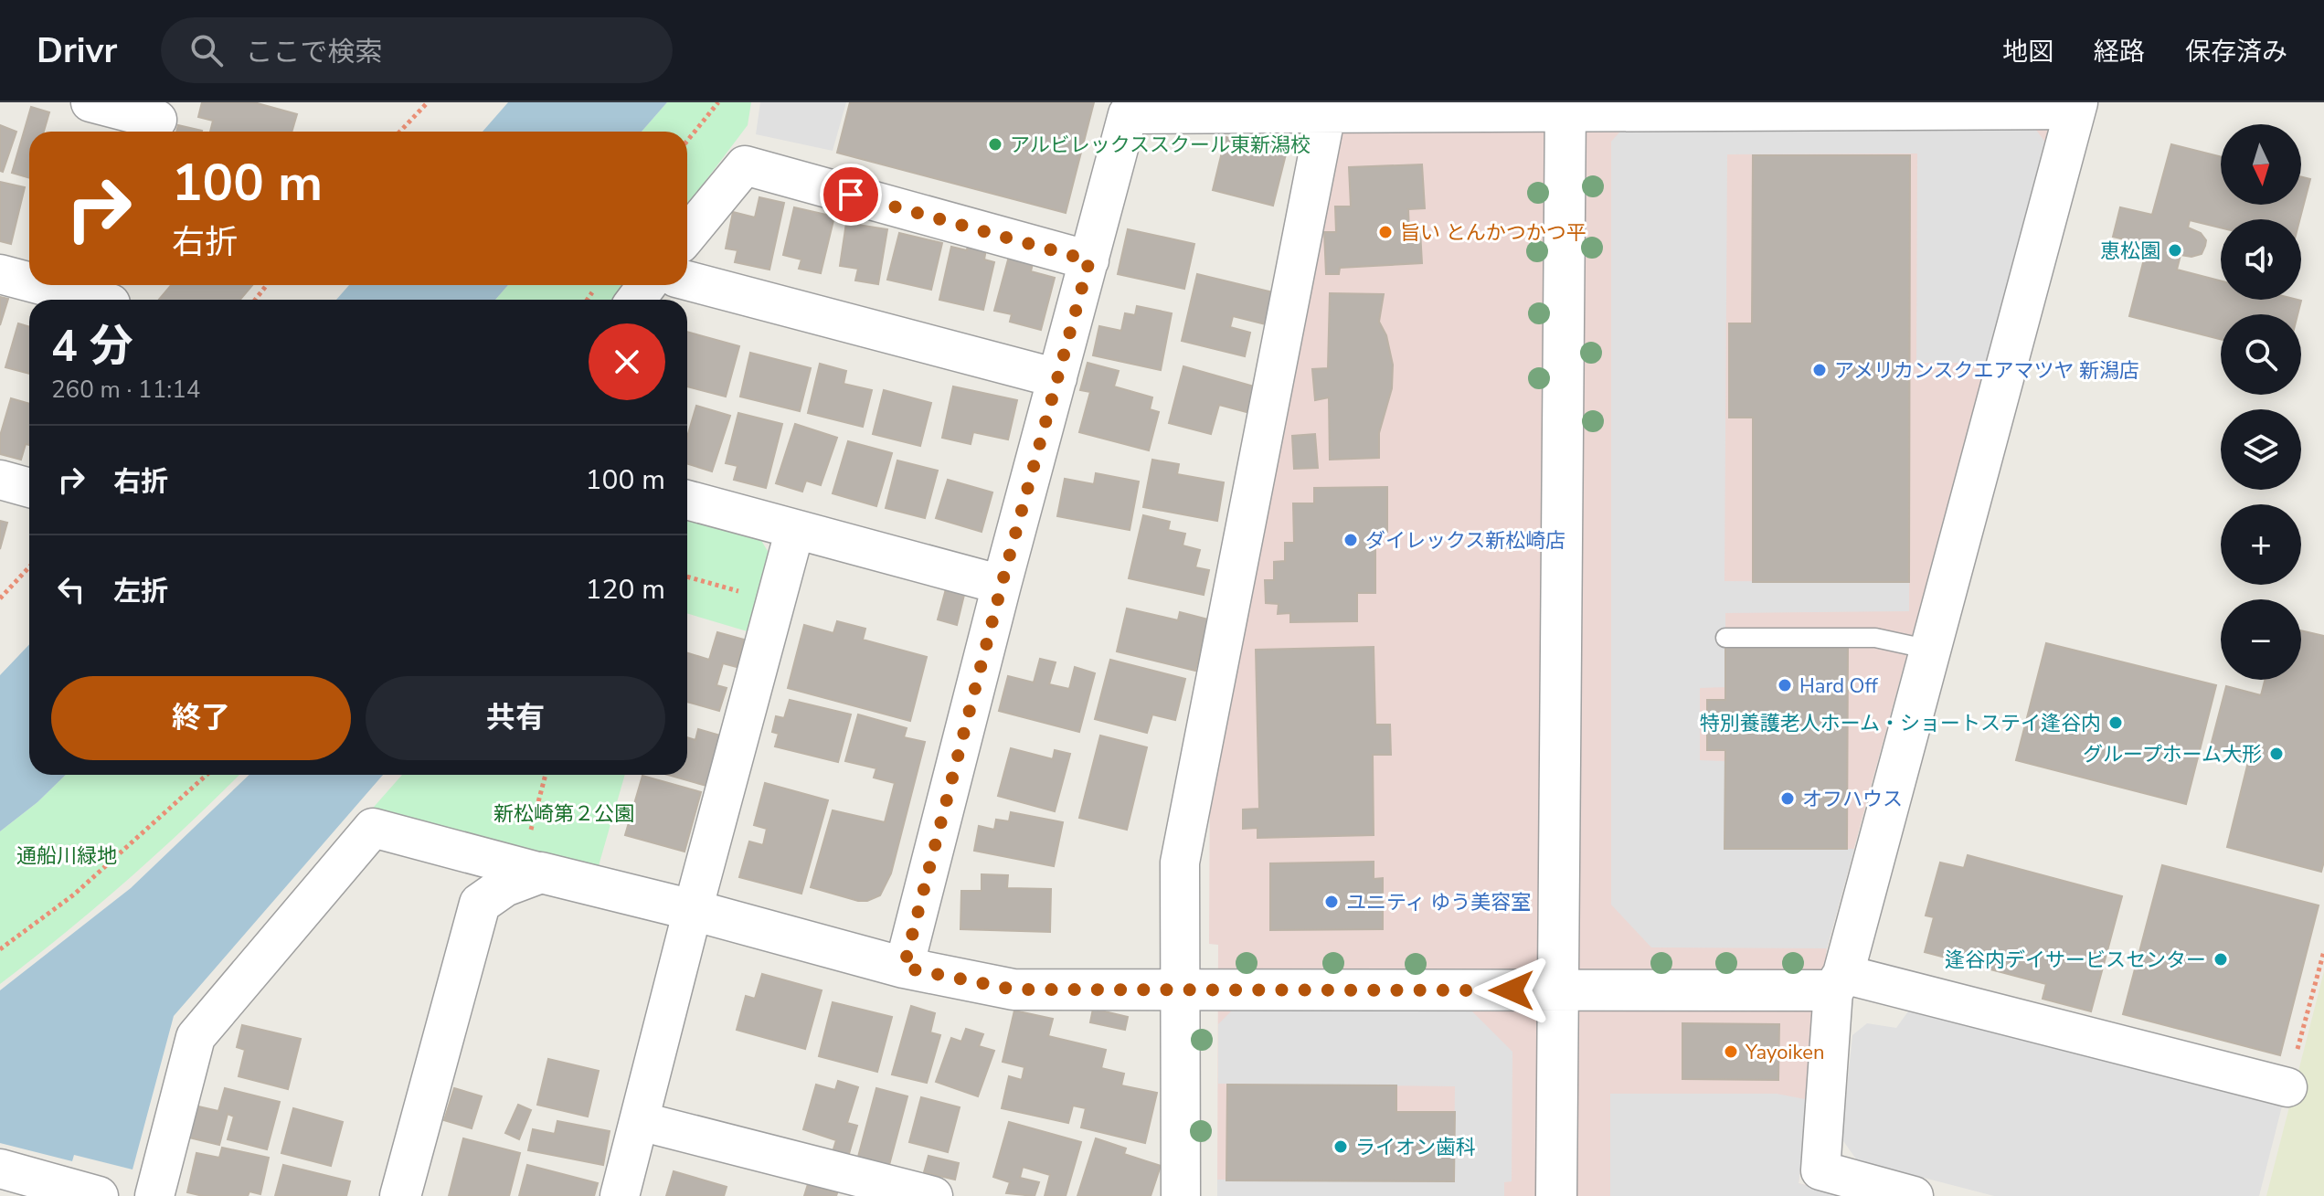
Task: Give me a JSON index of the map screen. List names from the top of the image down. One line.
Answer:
{"parks":["新松崎第２公園","通船川緑地"],"places":["アルビレックススクール東新潟校","旨い とんかつかつ平","恵松園","アメリカンスクエアマツヤ 新潟店","ダイレックス新松崎店","Hard Off","特別養護老人ホーム・ショートステイ逢谷内","グループホーム大形","オフハウス","ユニティ ゆう美容室","逢谷内デイサービスセンター","Yayoiken","ライオン歯科"],"north":"bottom","page":{"header":"Drivr","search":"ここで検索","nav":["地図","経路","保存済み"],"map_buttons":["+","−"],"turn":["100 m","右折"],"heading":["4 分","260 m · 11:14"],"list":[{"name":"右折","value":"100 m"},{"name":"左折","value":"120 m"}],"buttons":["終了","共有"]}}
